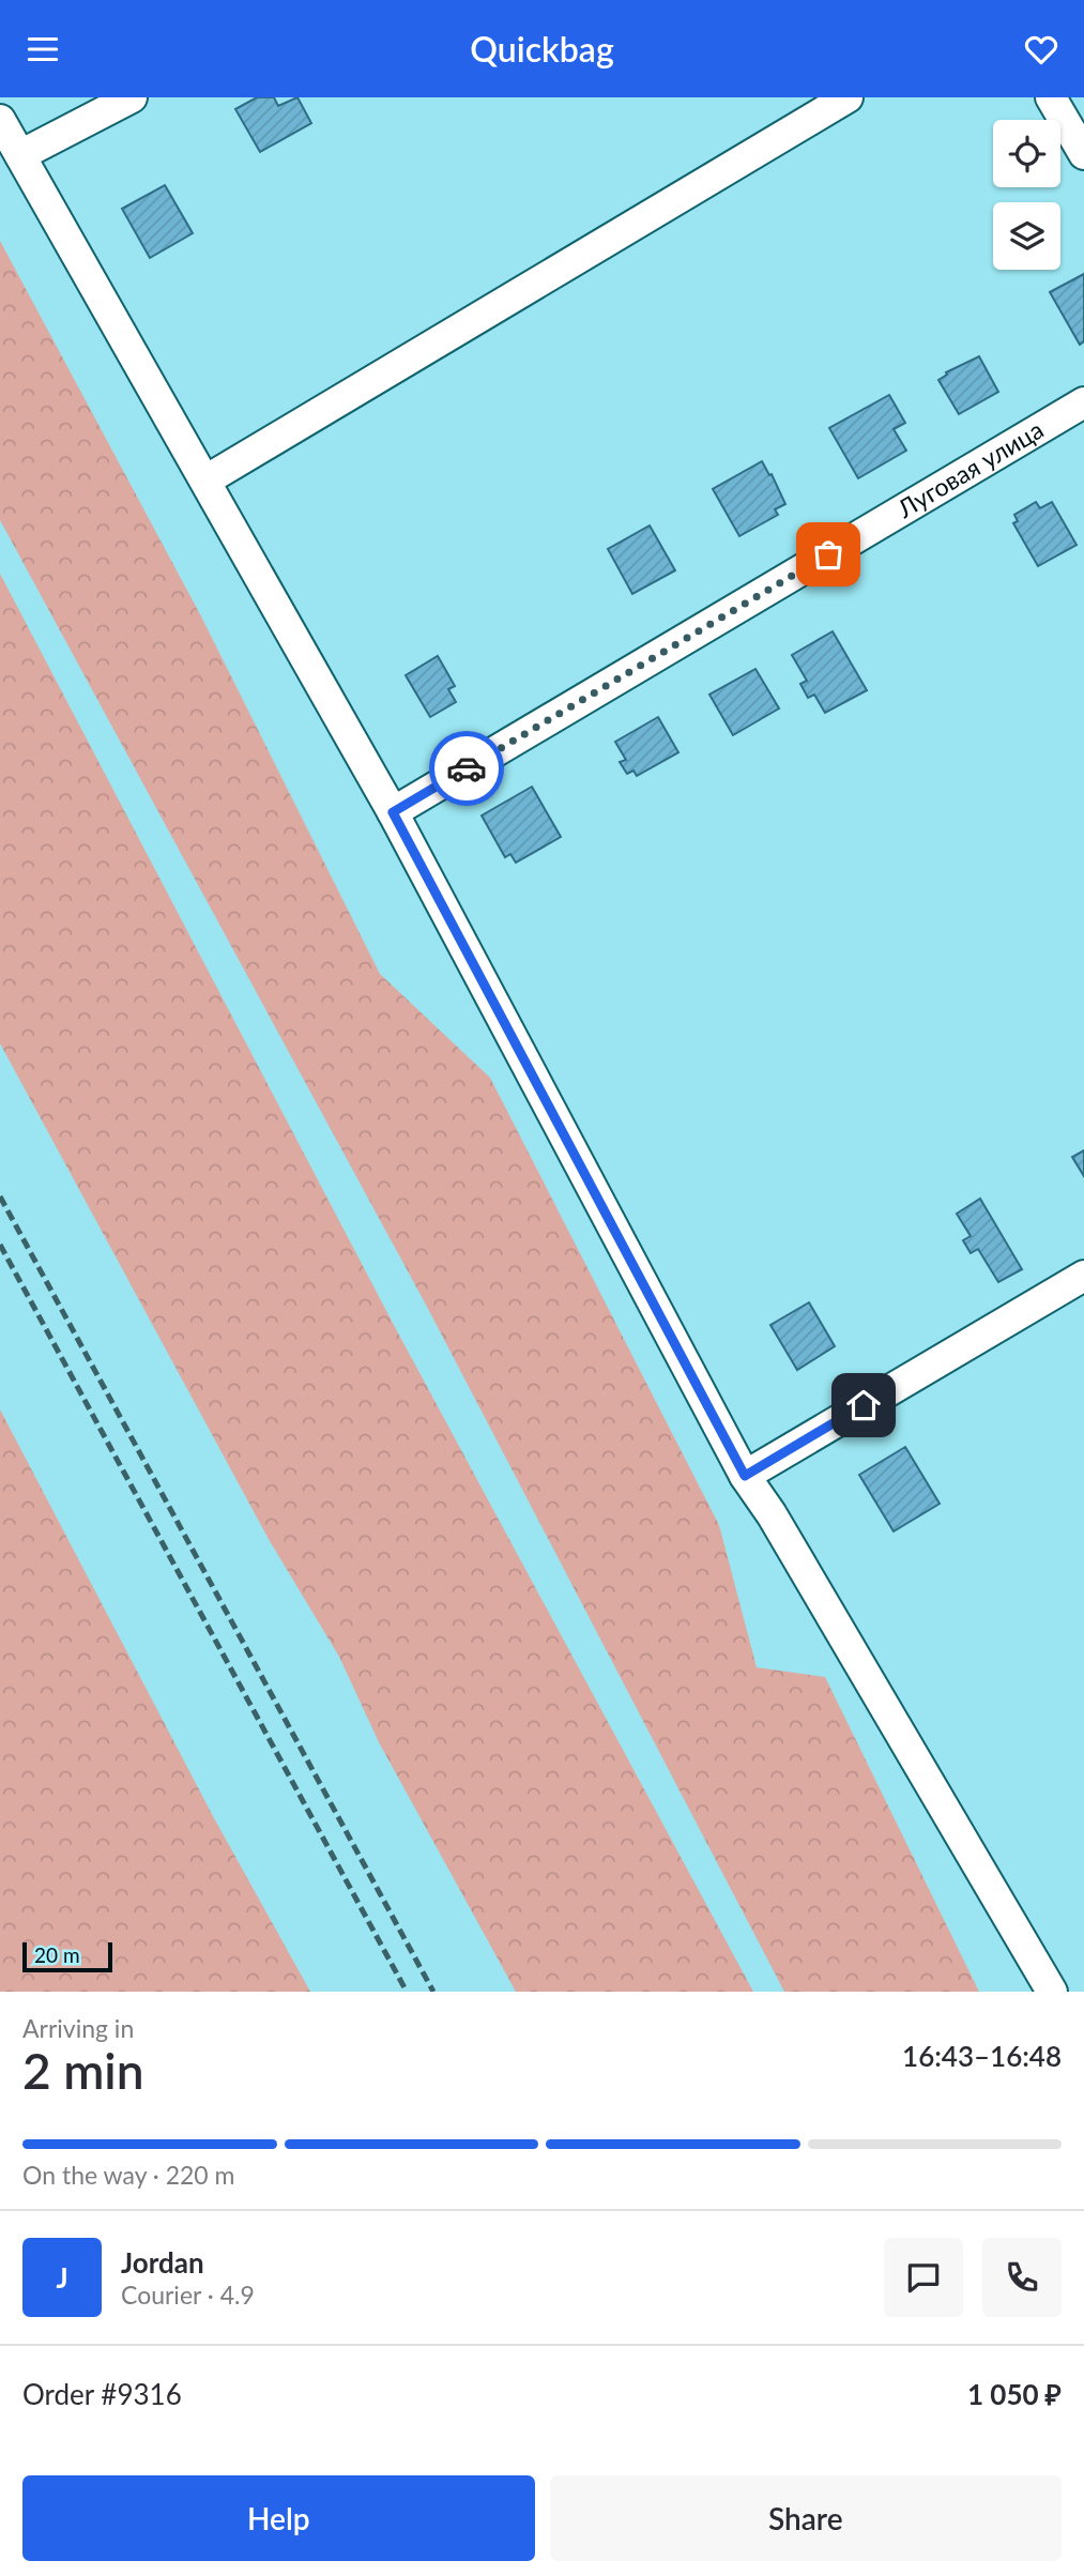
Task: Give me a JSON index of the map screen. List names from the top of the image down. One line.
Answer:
{"streets":{"street":["Луговая улица"]},"scale_bar":"20 m","page":{"header":"Quickbag","scale":"20 m","heading":["2 min","Arriving in","16:43–16:48"],"panel":["Jordan","Courier · 4.9","Order #9316","1 050 ₽"],"bar":"On the way · 220 m","round":"J","buttons":["Help","Share"]}}
